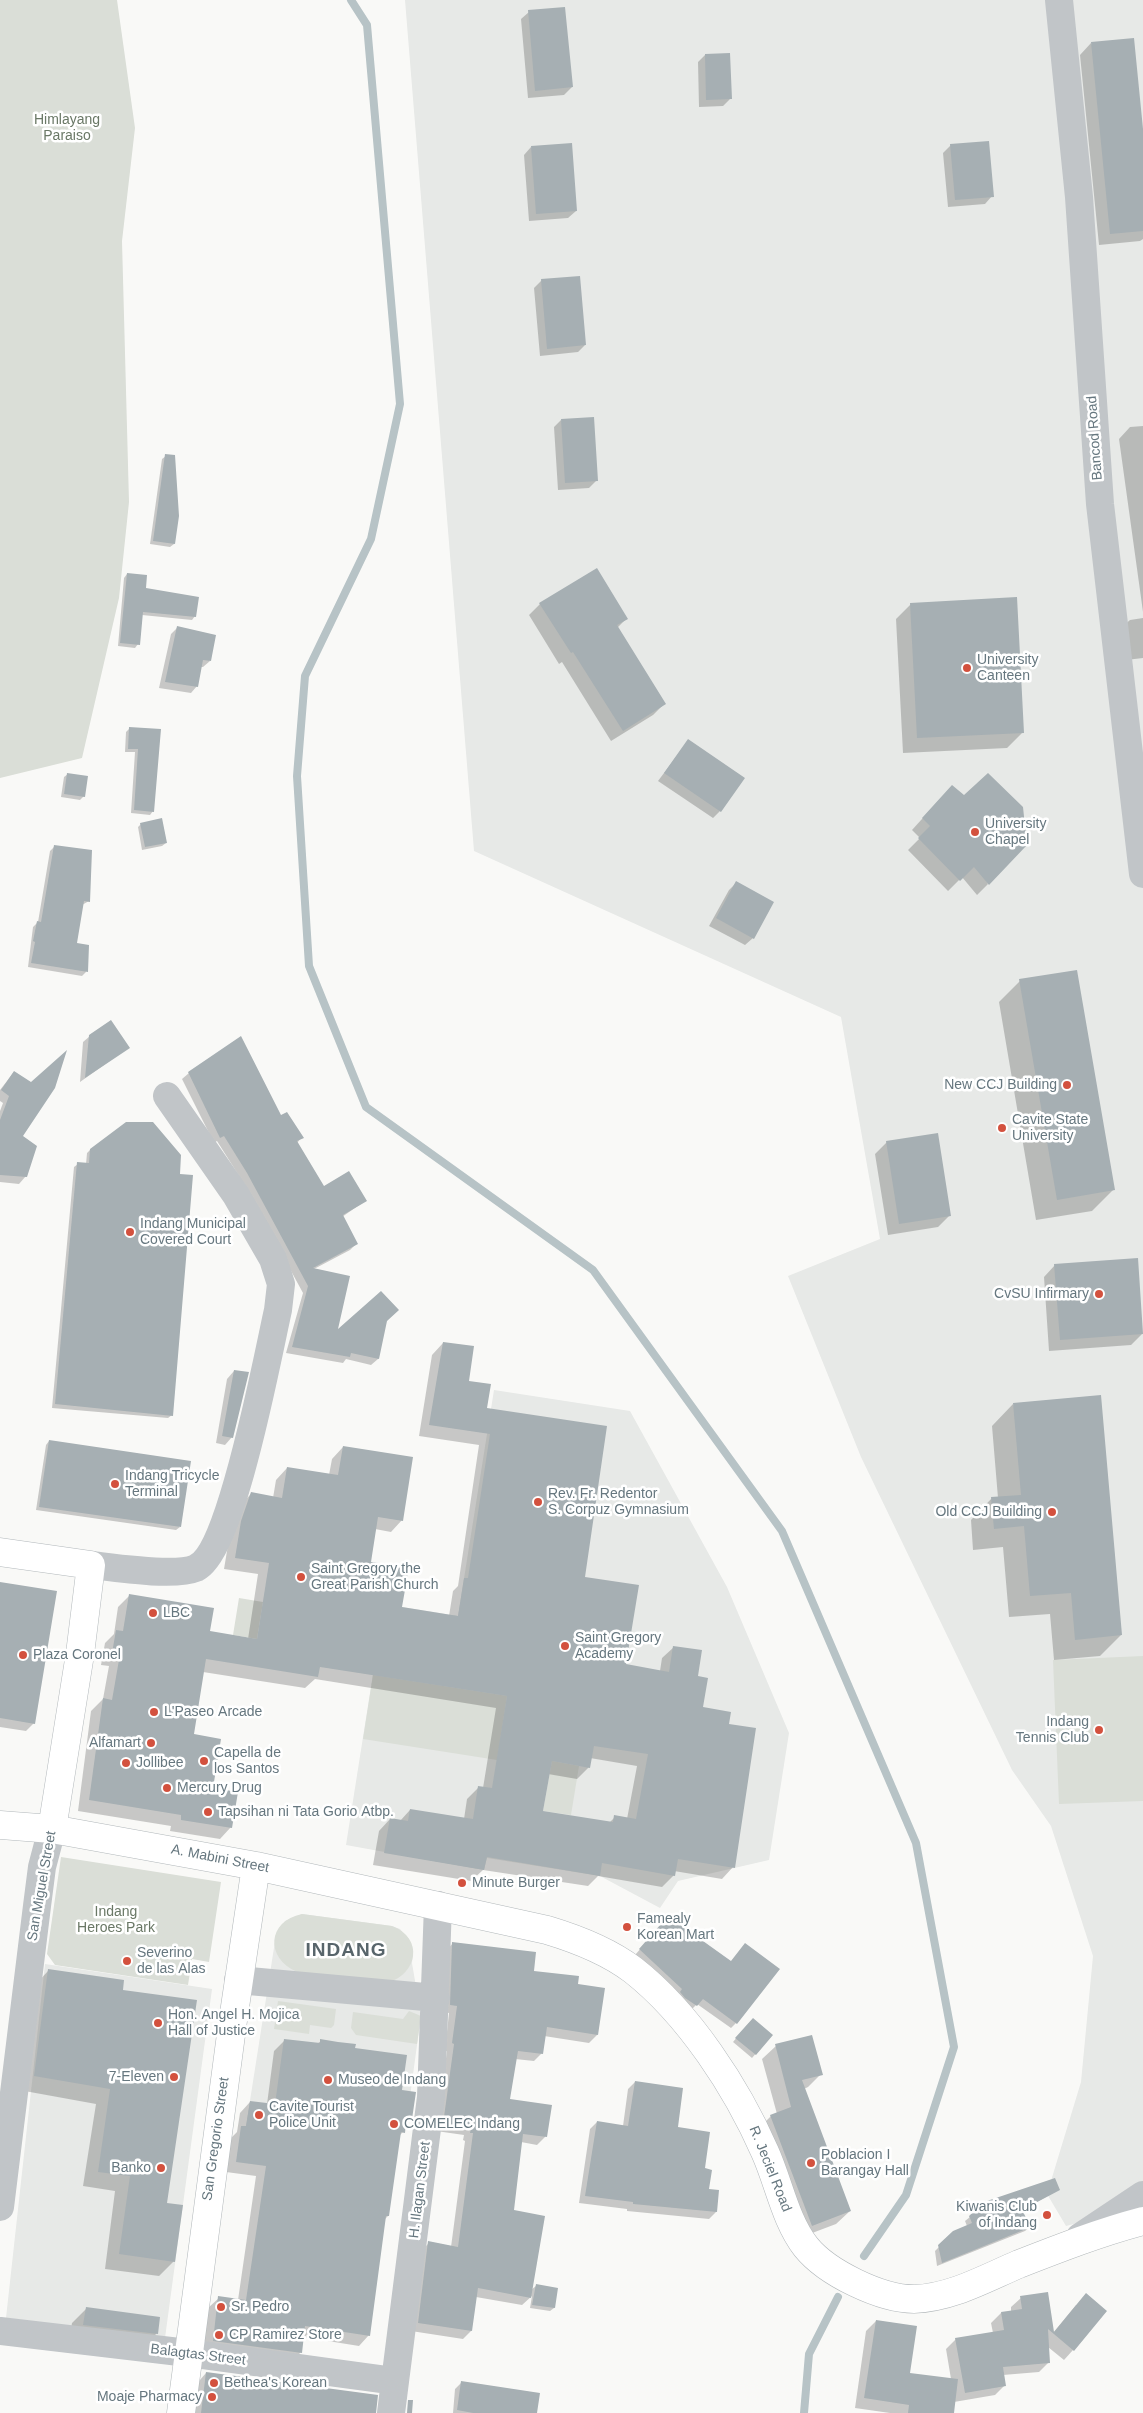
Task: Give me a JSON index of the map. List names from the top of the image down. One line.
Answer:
{"streets":{"main road":["A. Mabini Street","San Miguel Street","San Gregorio Street","R. Jeciel Road"],"street":["Bancod Road","H. Ilagan Street","Balagtas Street"]},"crossings":[["A. Mabini Street","San Miguel Street"],["A. Mabini Street","San Gregorio Street"],["A. Mabini Street","R. Jeciel Road"],["A. Mabini Street","H. Ilagan Street"],["San Gregorio Street","Balagtas Street"],["R. Jeciel Road","H. Ilagan Street"],["H. Ilagan Street","Balagtas Street"]],"districts":["INDANG"],"parks":["Himlayang Paraiso","Indang Heroes Park"],"places":["University Canteen","University Chapel","New CCJ Building","Cavite State University","Indang Municipal Covered Court","CvSU Infirmary","Indang Tricycle Terminal","Rev. Fr. Redentor S. Corpuz Gymnasium","Old CCJ Building","Saint Gregory the Great Parish Church","LBC","Saint Gregory Academy","Plaza Coronel","L'Paseo Arcade","Indang Tennis Club","Alfamart","Capella de los Santos","Jollibee","Mercury Drug","Tapsihan ni Tata Gorio Atbp.","Minute Burger","Famealy Korean Mart","Severino de las Alas","Hon. Angel H. Mojica Hall of Justice","7-Eleven","Museo de Indang","Cavite Tourist Police Unit","COMELEC Indang","Poblacion I Barangay Hall","Banko","Kiwanis Club of Indang","Sr. Pedro","CP Ramirez Store","Bethea's Korean","Moaje Pharmacy"]}
